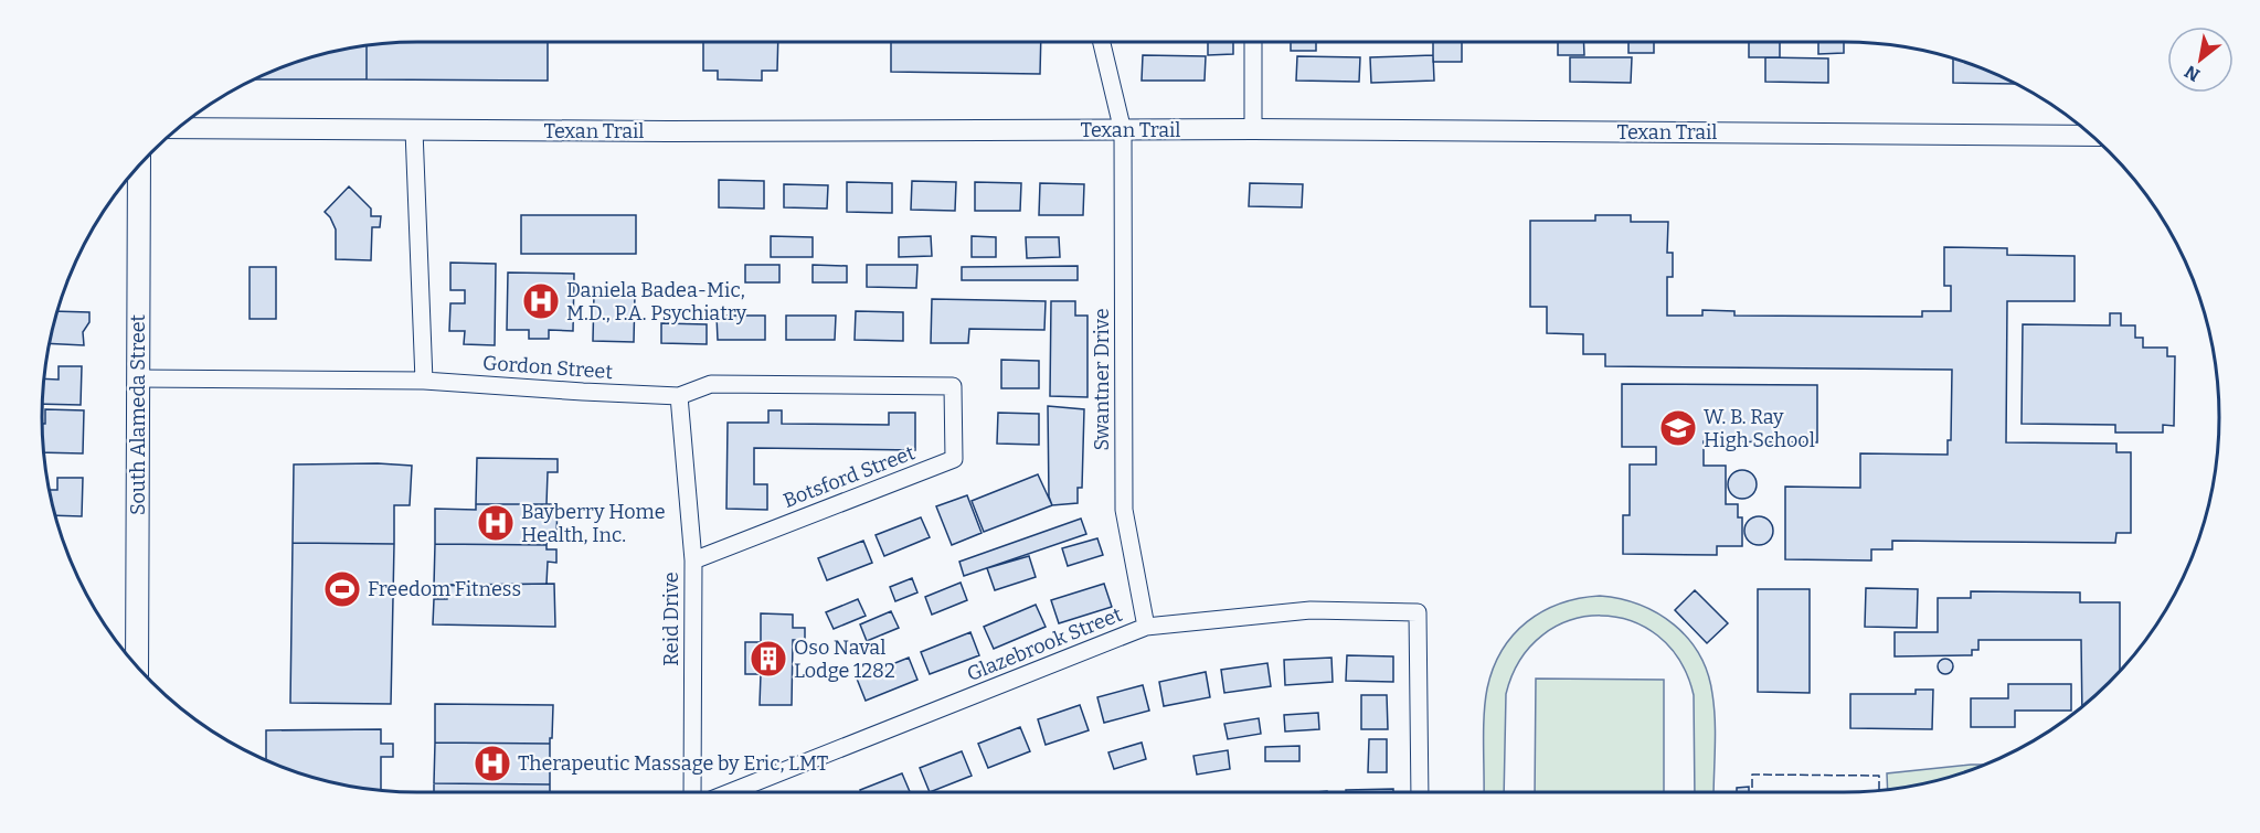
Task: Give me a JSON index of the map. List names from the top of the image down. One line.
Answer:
{"streets":{"main road":["South Alameda Street"],"street":["Texan Trail","Gordon Street","Swantner Drive","Botsford Street","Reid Drive","Glazebrook Street"]},"crossings":[["Texan Trail","Swantner Drive"],["Gordon Street","South Alameda Street"],["Gordon Street","Botsford Street"],["Gordon Street","Reid Drive"],["Swantner Drive","Glazebrook Street"],["Botsford Street","Reid Drive"]],"places":{"hospital":["Daniela Badea-Mic, M.D., P.A. Psychiatry","Bayberry Home Health, Inc.","Therapeutic Massage by Eric, LMT"],"school or university":["W. B. Ray High School"],"sports":["Freedom Fitness"],"building":["Oso Naval Lodge 1282"]},"north":"bottom left"}
